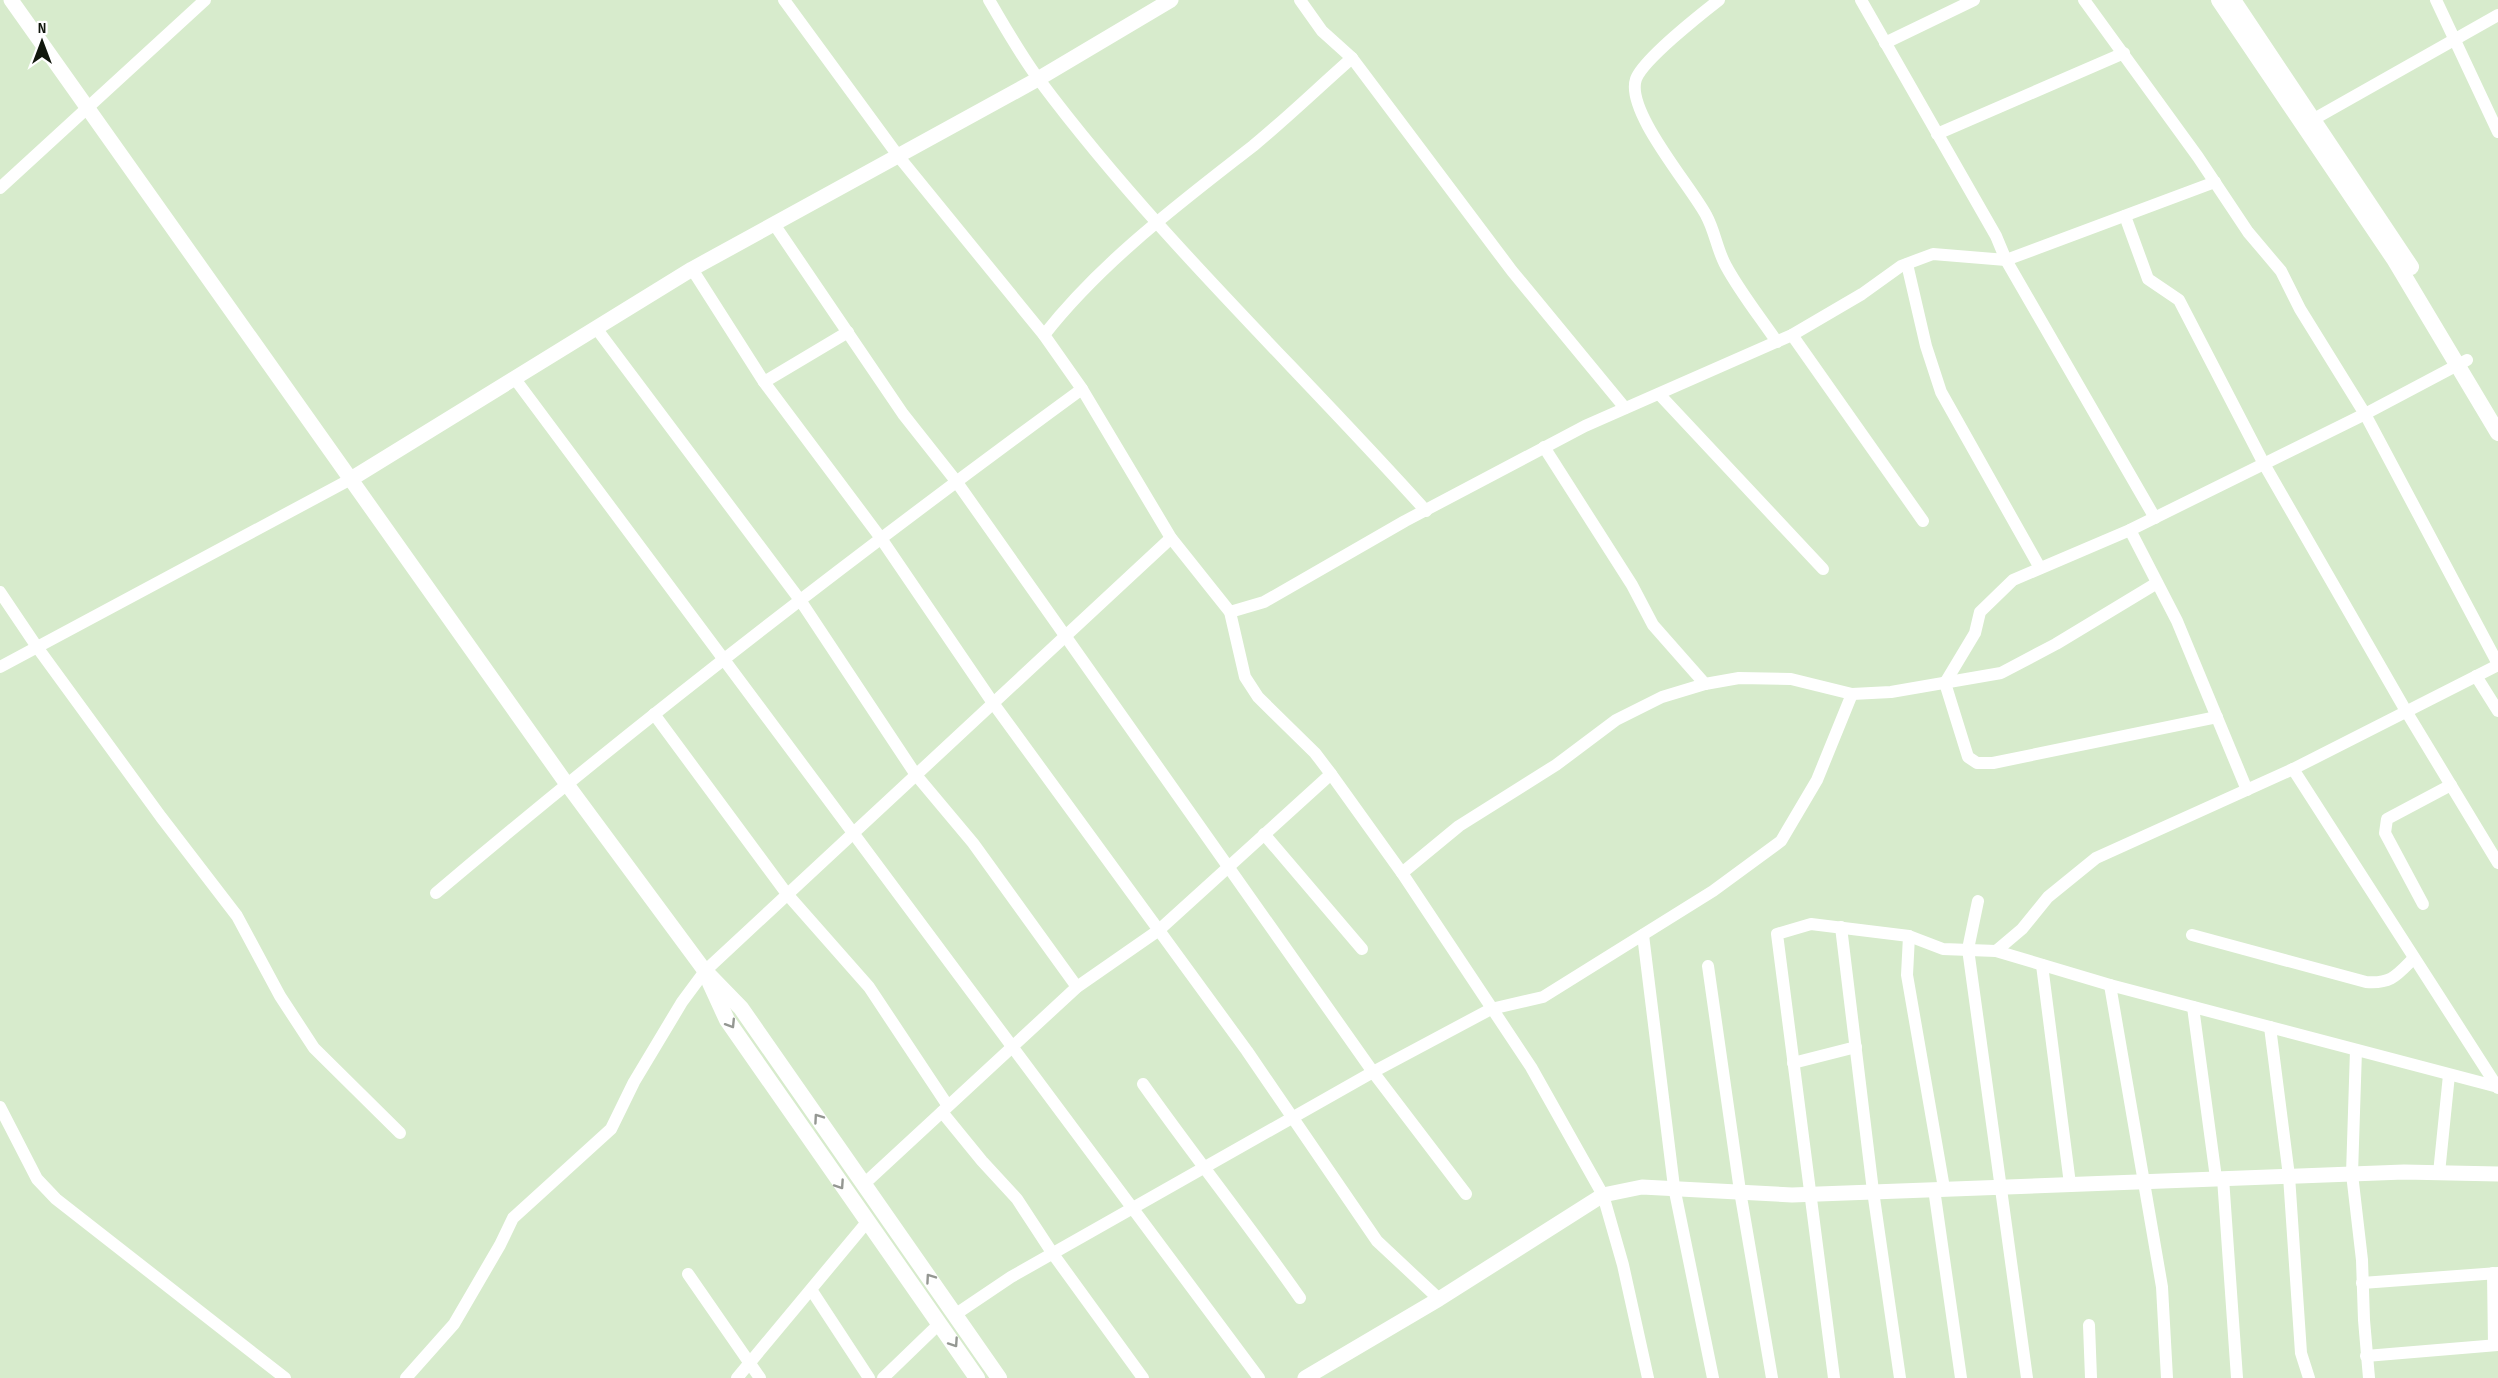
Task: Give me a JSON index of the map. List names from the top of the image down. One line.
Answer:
{"north":"top"}
